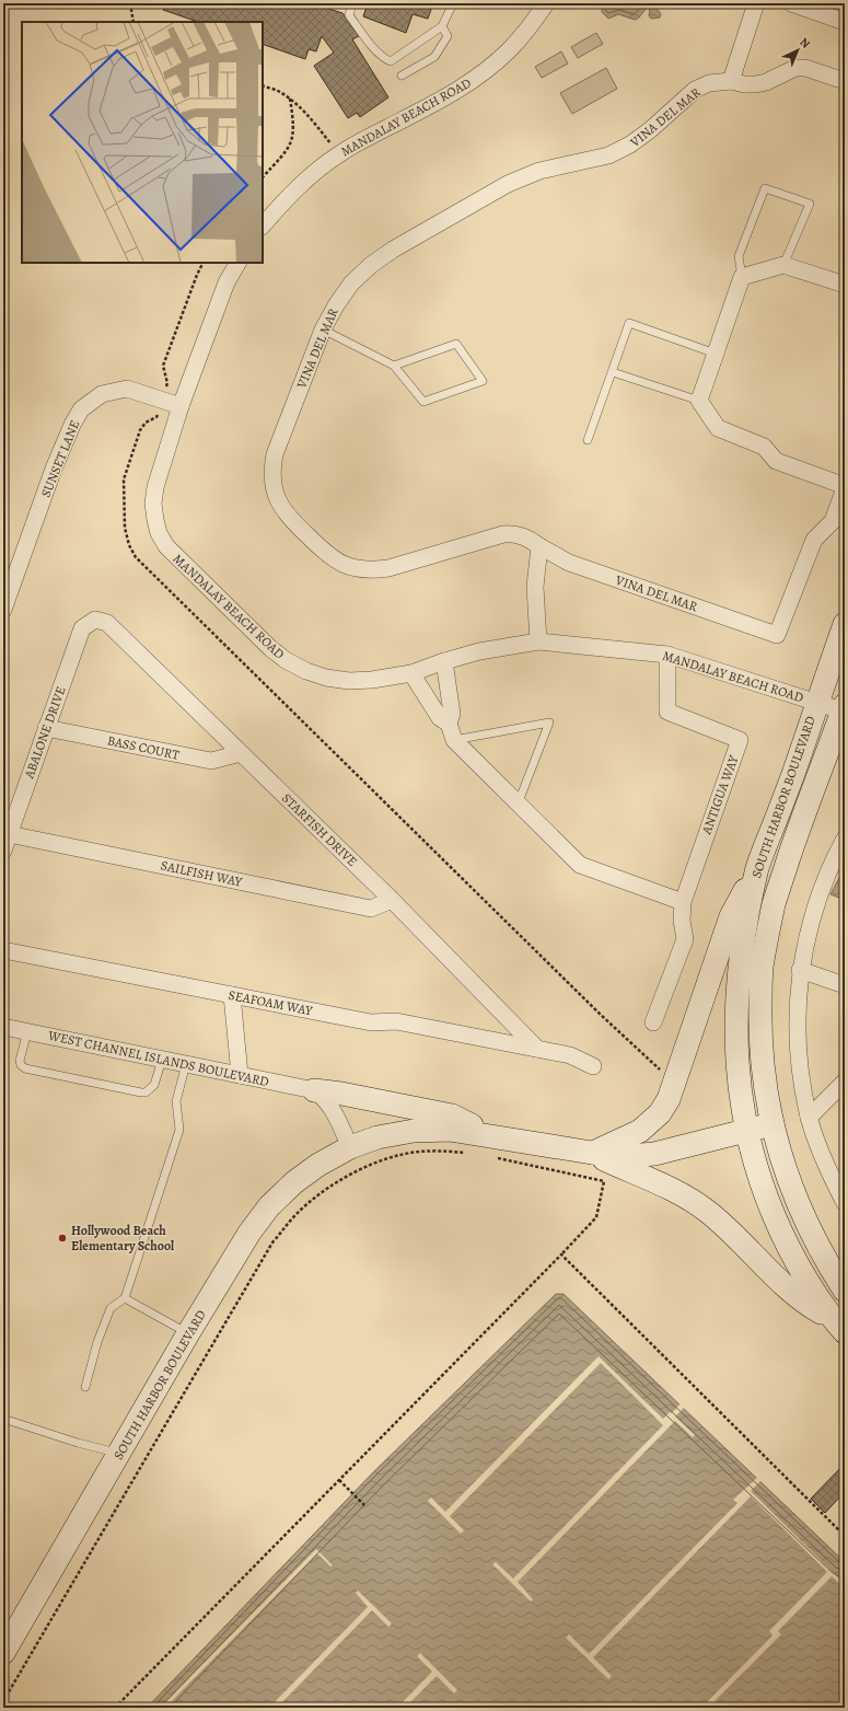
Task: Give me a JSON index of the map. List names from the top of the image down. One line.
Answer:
{"streets":{"main road":["SOUTH HARBOR BOULEVARD","WEST CHANNEL ISLANDS BOULEVARD"],"street":["MANDALAY BEACH ROAD","VINA DEL MAR","SUNSET LANE","ABALONE DRIVE","BASS COURT","ANTIGUA WAY","STARFISH DRIVE","SAILFISH WAY","SEAFOAM WAY"]},"crossings":[["MANDALAY BEACH ROAD","SUNSET LANE"],["MANDALAY BEACH ROAD","ANTIGUA WAY"],["MANDALAY BEACH ROAD","SOUTH HARBOR BOULEVARD"],["ABALONE DRIVE","BASS COURT"],["ABALONE DRIVE","STARFISH DRIVE"],["ABALONE DRIVE","SAILFISH WAY"],["BASS COURT","STARFISH DRIVE"],["SOUTH HARBOR BOULEVARD","WEST CHANNEL ISLANDS BOULEVARD"],["STARFISH DRIVE","SAILFISH WAY"],["STARFISH DRIVE","SEAFOAM WAY"]],"places":["Hollywood Beach Elementary School"],"north":"top right"}
